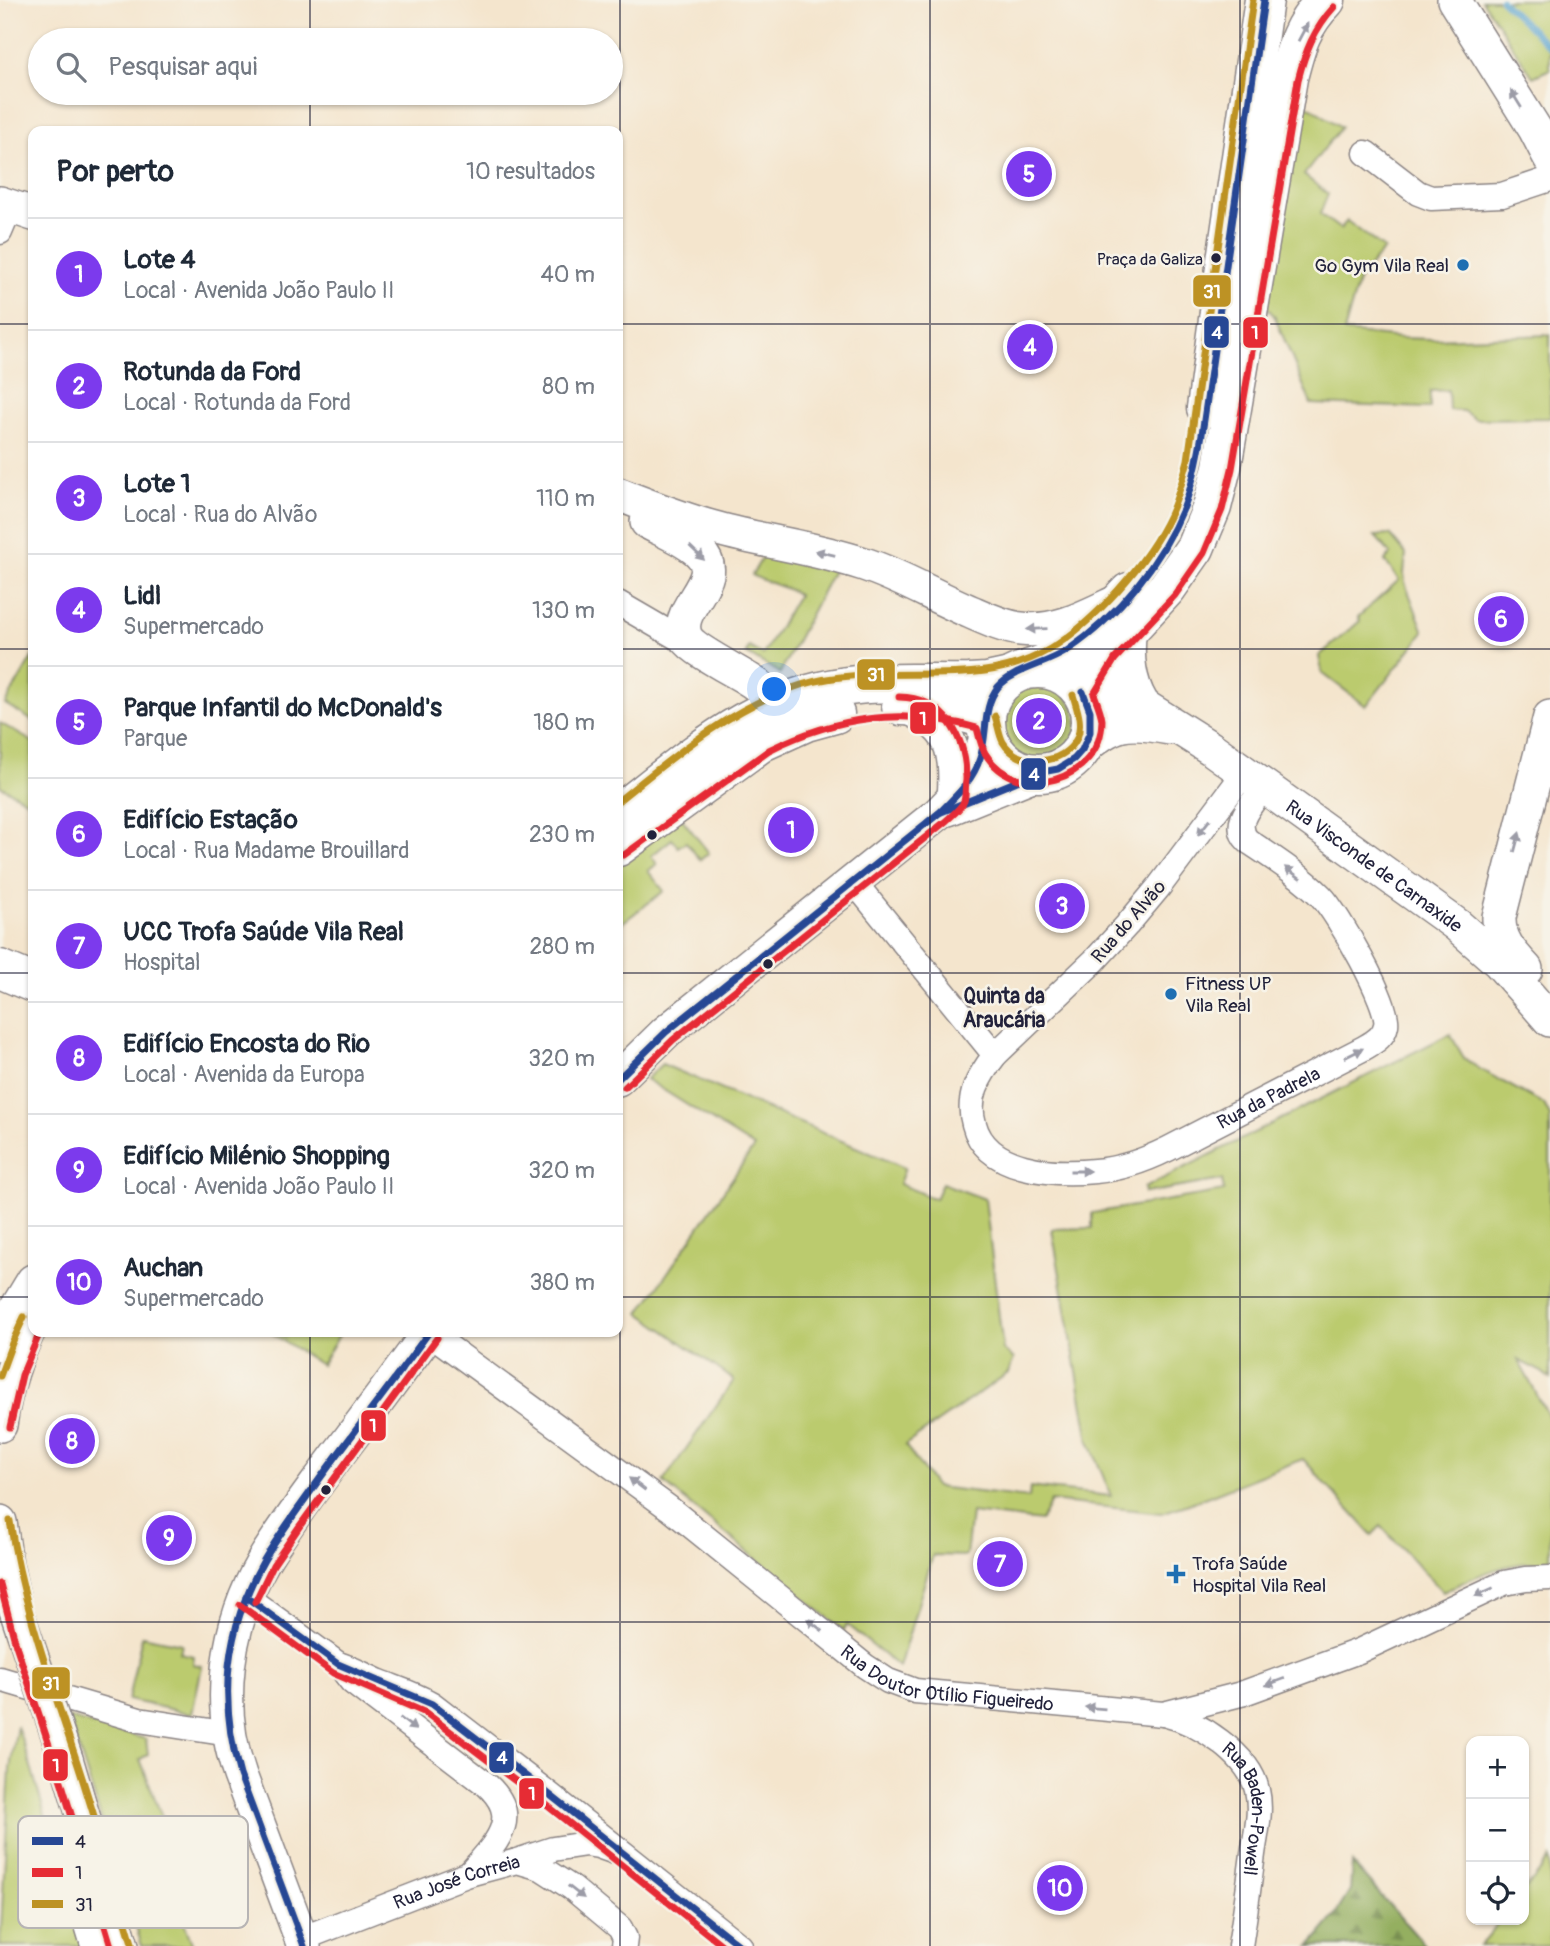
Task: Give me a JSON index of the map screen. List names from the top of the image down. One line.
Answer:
{"streets":{"street":["Rua Visconde de Carnaxide","Rua do Alvão","Rua da Padrela","Rua Doutor Otílio Figueiredo","Rua Baden-Powell","Rua José Correia"]},"crossings":[["Rua Visconde de Carnaxide","Rua do Alvão"],["Rua Visconde de Carnaxide","Rua da Padrela"],["Rua do Alvão","Rua da Padrela"],["Rua Doutor Otílio Figueiredo","Rua Baden-Powell"]],"one_way":["Rua Doutor Otílio Figueiredo"],"districts":["Quinta da Araucária"],"places":{"other":["Praça da Galiza","Go Gym Vila Real","Fitness UP Vila Real"],"health":["Trofa Saúde Hospital Vila Real"]},"lines":["transit line 4","transit line 31","transit line 1"],"legend":["4","1","31"],"page":{"search":"Pesquisar aqui","heading":["Por perto","10 resultados"],"pins":["5","4","6","2","1","3","8","9","7","10"],"list":[{"mark":"1","name":"Lote 4","note":"Local · Avenida João Paulo II","value":"40 m"},{"mark":"2","name":"Rotunda da Ford","note":"Local · Rotunda da Ford","value":"80 m"},{"mark":"3","name":"Lote 1","note":"Local · Rua do Alvão","value":"110 m"},{"mark":"4","name":"Lidl","note":"Supermercado","value":"130 m"},{"mark":"5","name":"Parque Infantil do McDonald's","note":"Parque","value":"180 m"},{"mark":"6","name":"Edifício Estação","note":"Local · Rua Madame Brouillard","value":"230 m"},{"mark":"7","name":"UCC Trofa Saúde Vila Real","note":"Hospital","value":"280 m"},{"mark":"8","name":"Edifício Encosta do Rio","note":"Local · Avenida da Europa","value":"320 m"},{"mark":"9","name":"Edifício Milénio Shopping","note":"Local · Avenida João Paulo II","value":"320 m"},{"mark":"10","name":"Auchan","note":"Supermercado","value":"380 m"}],"map_buttons":["+","−"]}}
